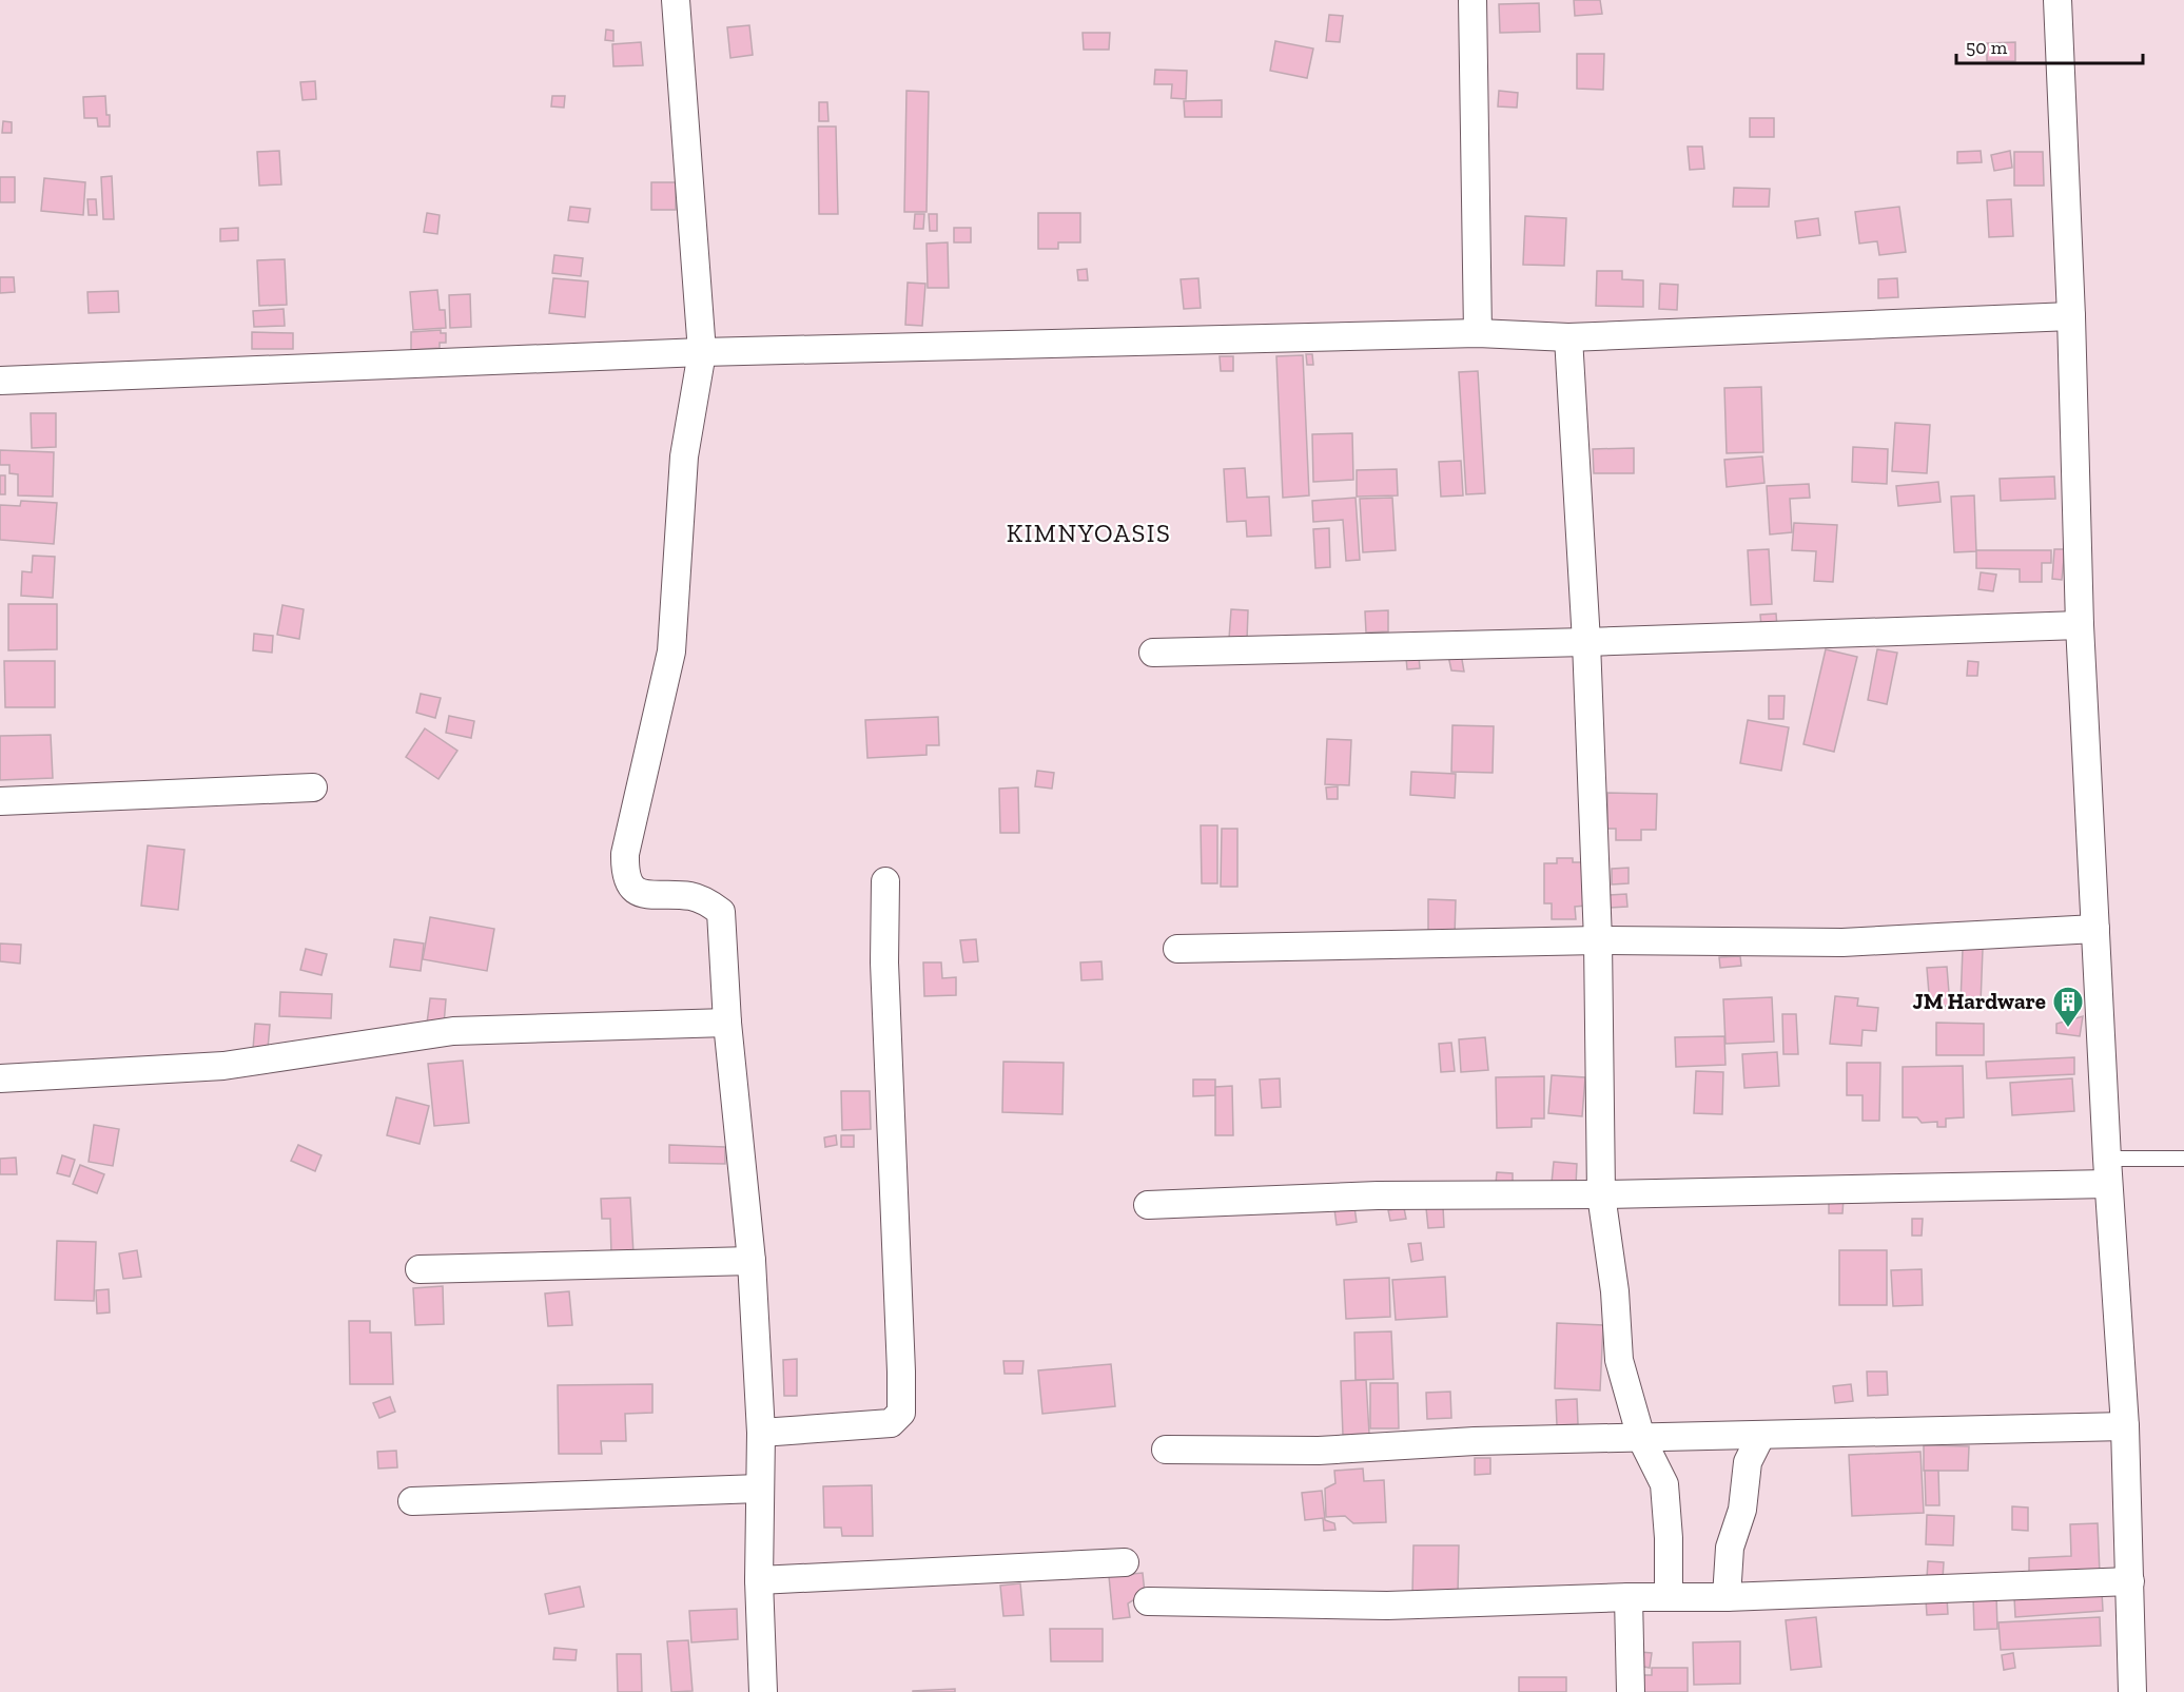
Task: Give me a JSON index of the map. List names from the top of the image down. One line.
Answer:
{"districts":["KIMNYOASIS"],"places":{"building":["JM Hardware"]},"scale_bar":"50 m"}
